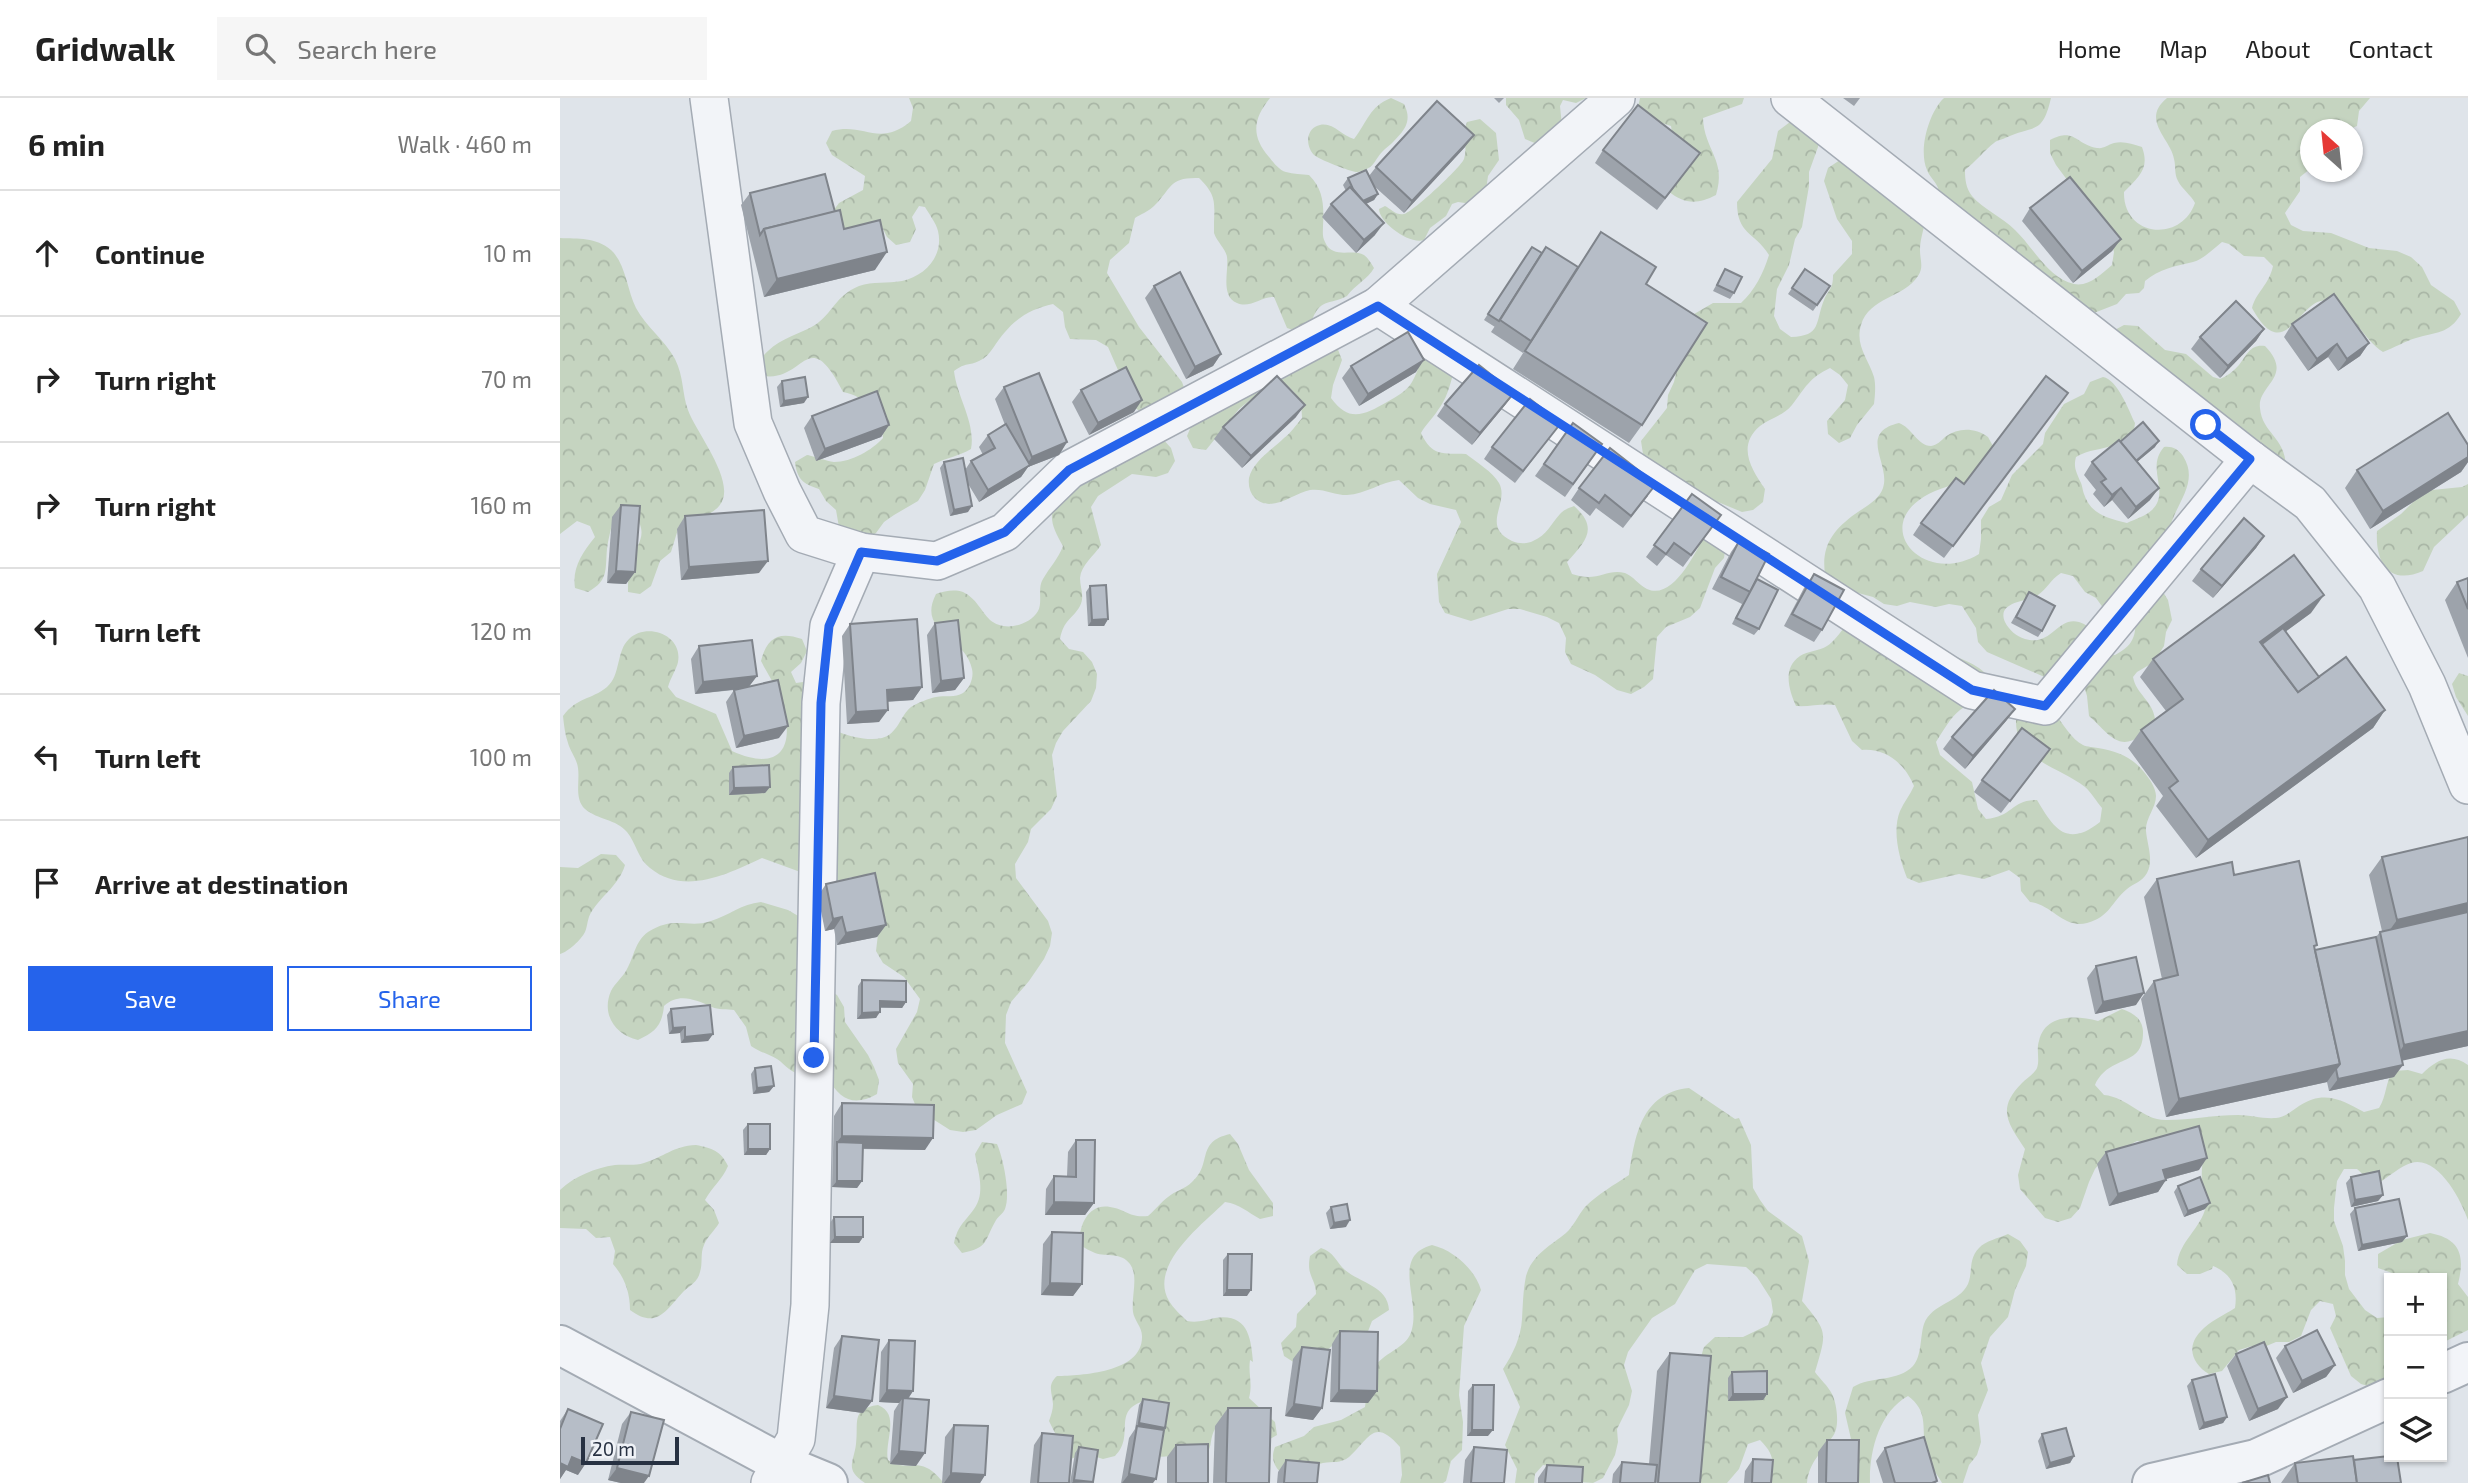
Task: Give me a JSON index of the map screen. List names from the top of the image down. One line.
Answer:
{"scale_bar":"20 m","north":"top left","page":{"header":"Gridwalk","search":"Search here","nav":["Home","Map","About","Contact"],"heading":["6 min","Walk · 460 m"],"list":[["Continue","10 m"],["Turn right","70 m"],["Turn right","160 m"],["Turn left","120 m"],["Turn left","100 m"],"Arrive at destination"],"buttons":["Save","Share"],"map_buttons":["+","−"],"scale":"20 m"}}
